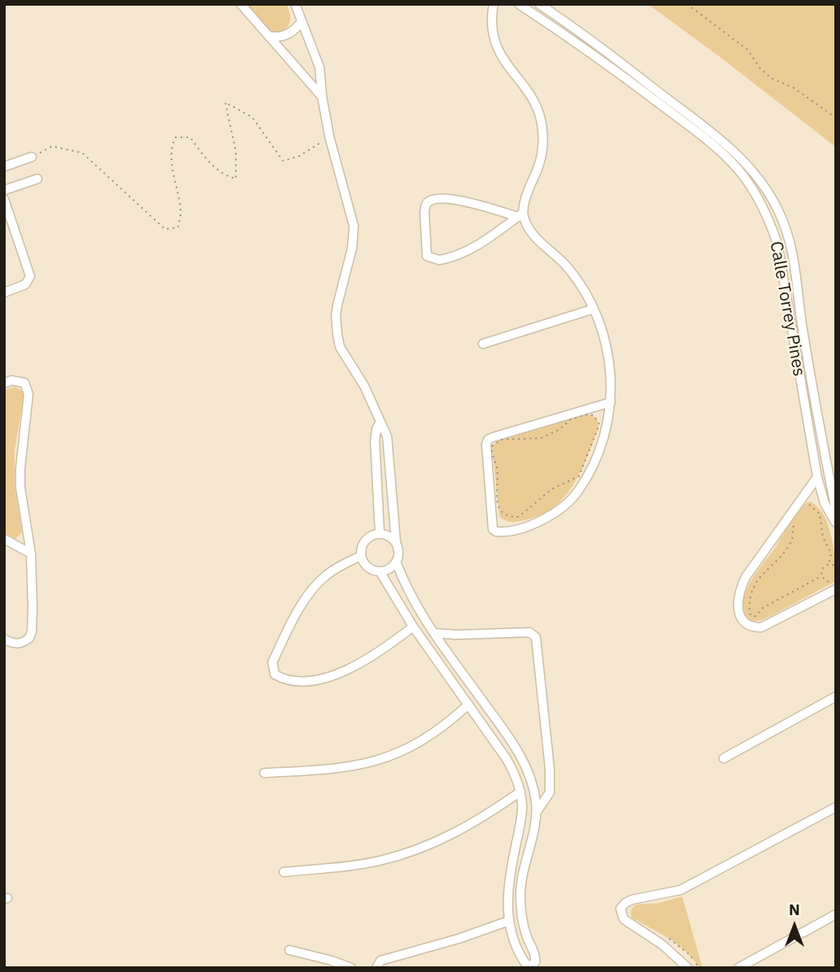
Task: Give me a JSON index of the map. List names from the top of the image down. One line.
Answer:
{"streets":{"street":["Calle Torrey Pines"]},"north":"top"}
